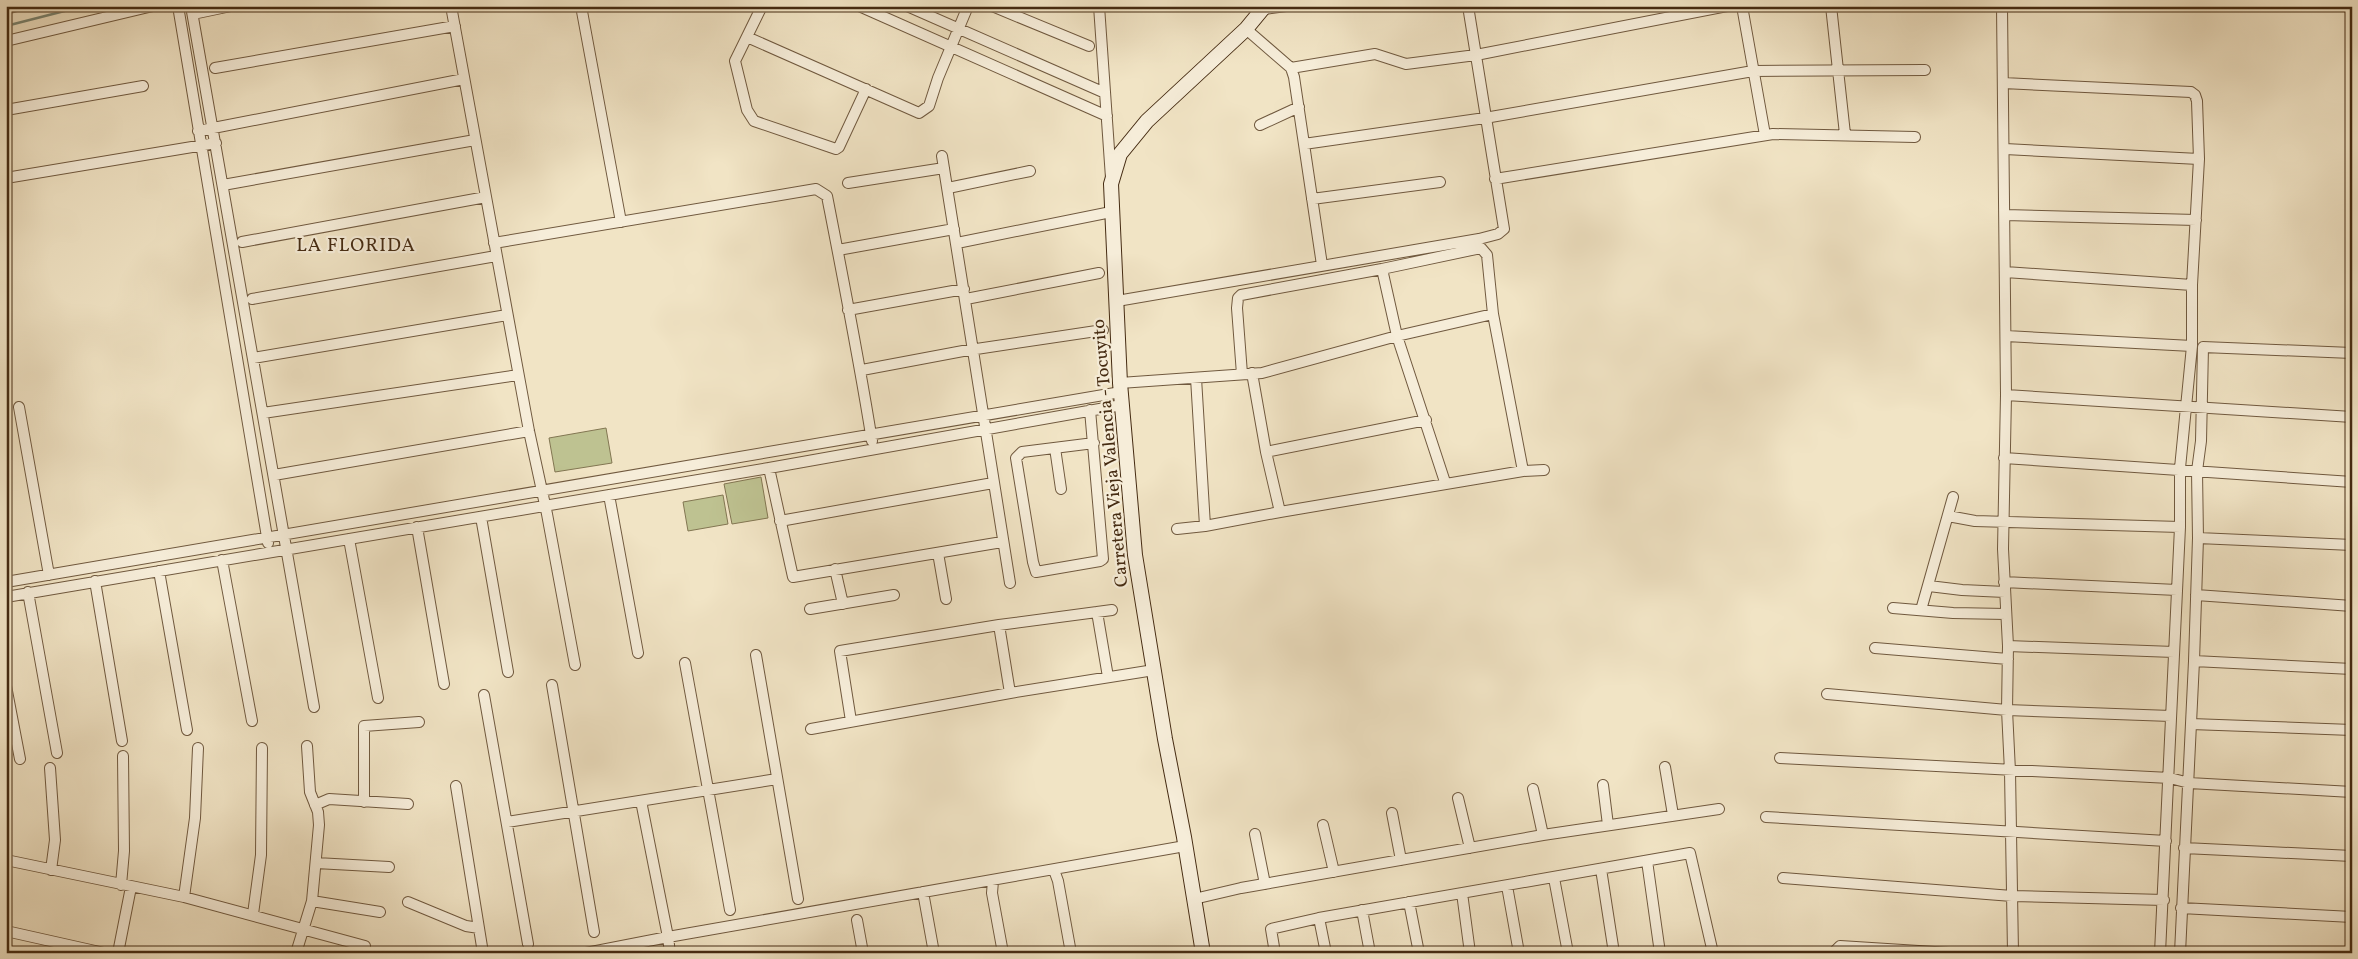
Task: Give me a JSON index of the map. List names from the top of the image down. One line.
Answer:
{"streets":{"street":["Carretera Vieja Valencia - Tocuyito"]},"districts":["LA FLORIDA"]}
